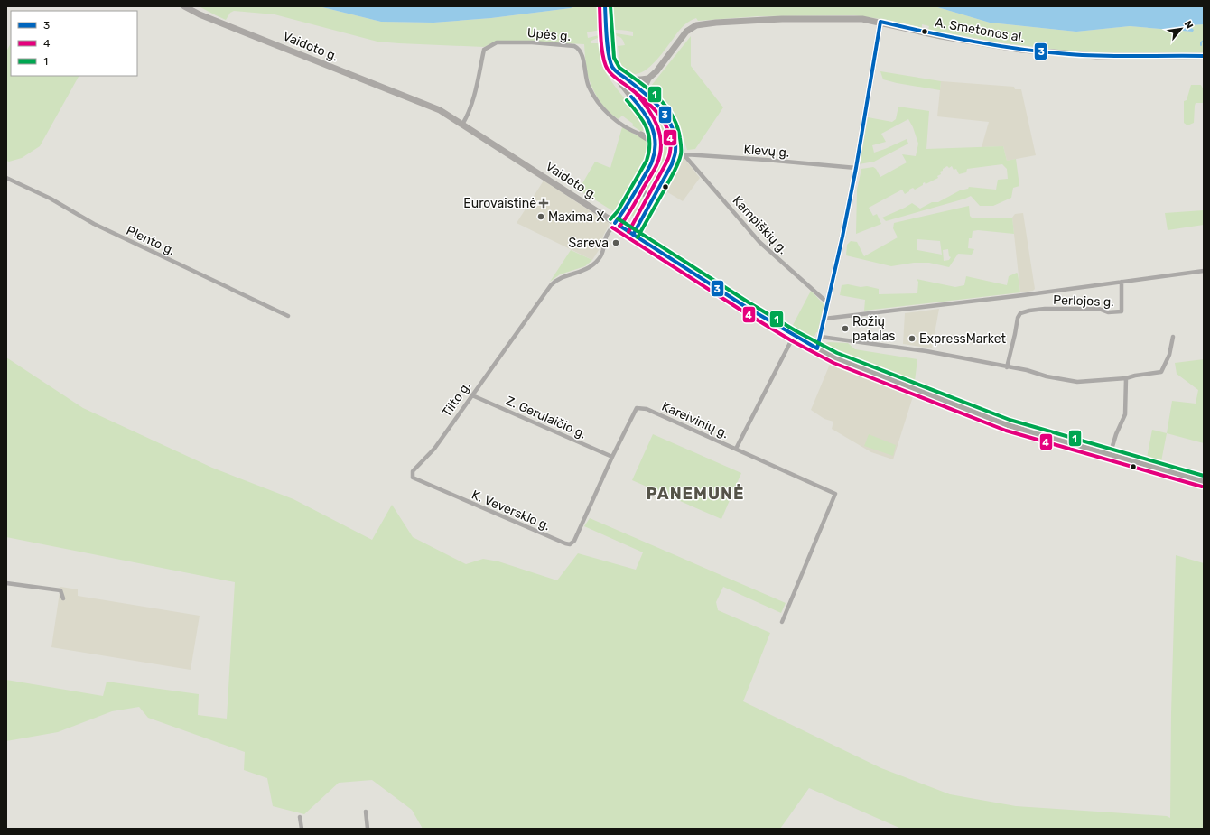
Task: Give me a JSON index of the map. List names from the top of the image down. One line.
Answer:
{"streets":{"main road":["A. Smetonos al.","Vaidoto g.","Tilto g."],"street":["Upės g.","Klevų g.","Kampiškių g.","Plento g.","Perlojos g.","Z. Gerulaičio g.","Kareivinių g.","K. Veverskio g."]},"crossings":[["Upės g.","Vaidoto g."],["Vaidoto g.","Tilto g."],["Vaidoto g.","Kareivinių g."],["Klevų g.","Kampiškių g."],["Tilto g.","Z. Gerulaičio g."],["Tilto g.","K. Veverskio g."],["Z. Gerulaičio g.","Kareivinių g."],["Kareivinių g.","K. Veverskio g."]],"districts":["PANEMUNĖ"],"places":{"health":["Eurovaistinė"],"other":["Maxima X","Sareva","Rožių patalas","ExpressMarket"]},"lines":["transit line 3","transit line 4","transit line 1"],"legend":["3","4","1"],"north":"top right"}
